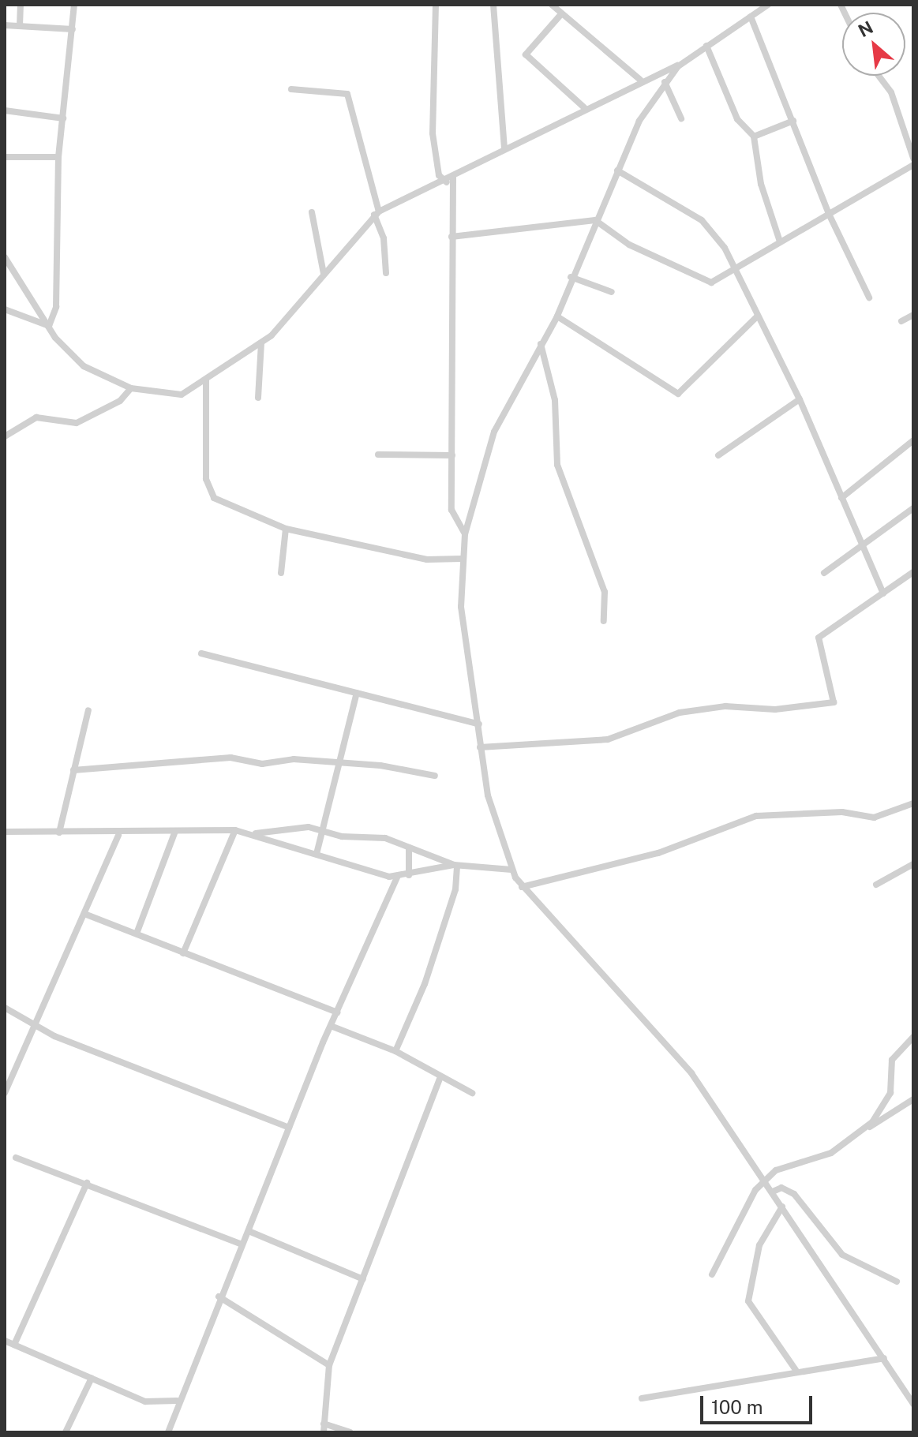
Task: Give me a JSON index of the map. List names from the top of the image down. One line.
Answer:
{"scale_bar":"100 m","north":"top left"}
